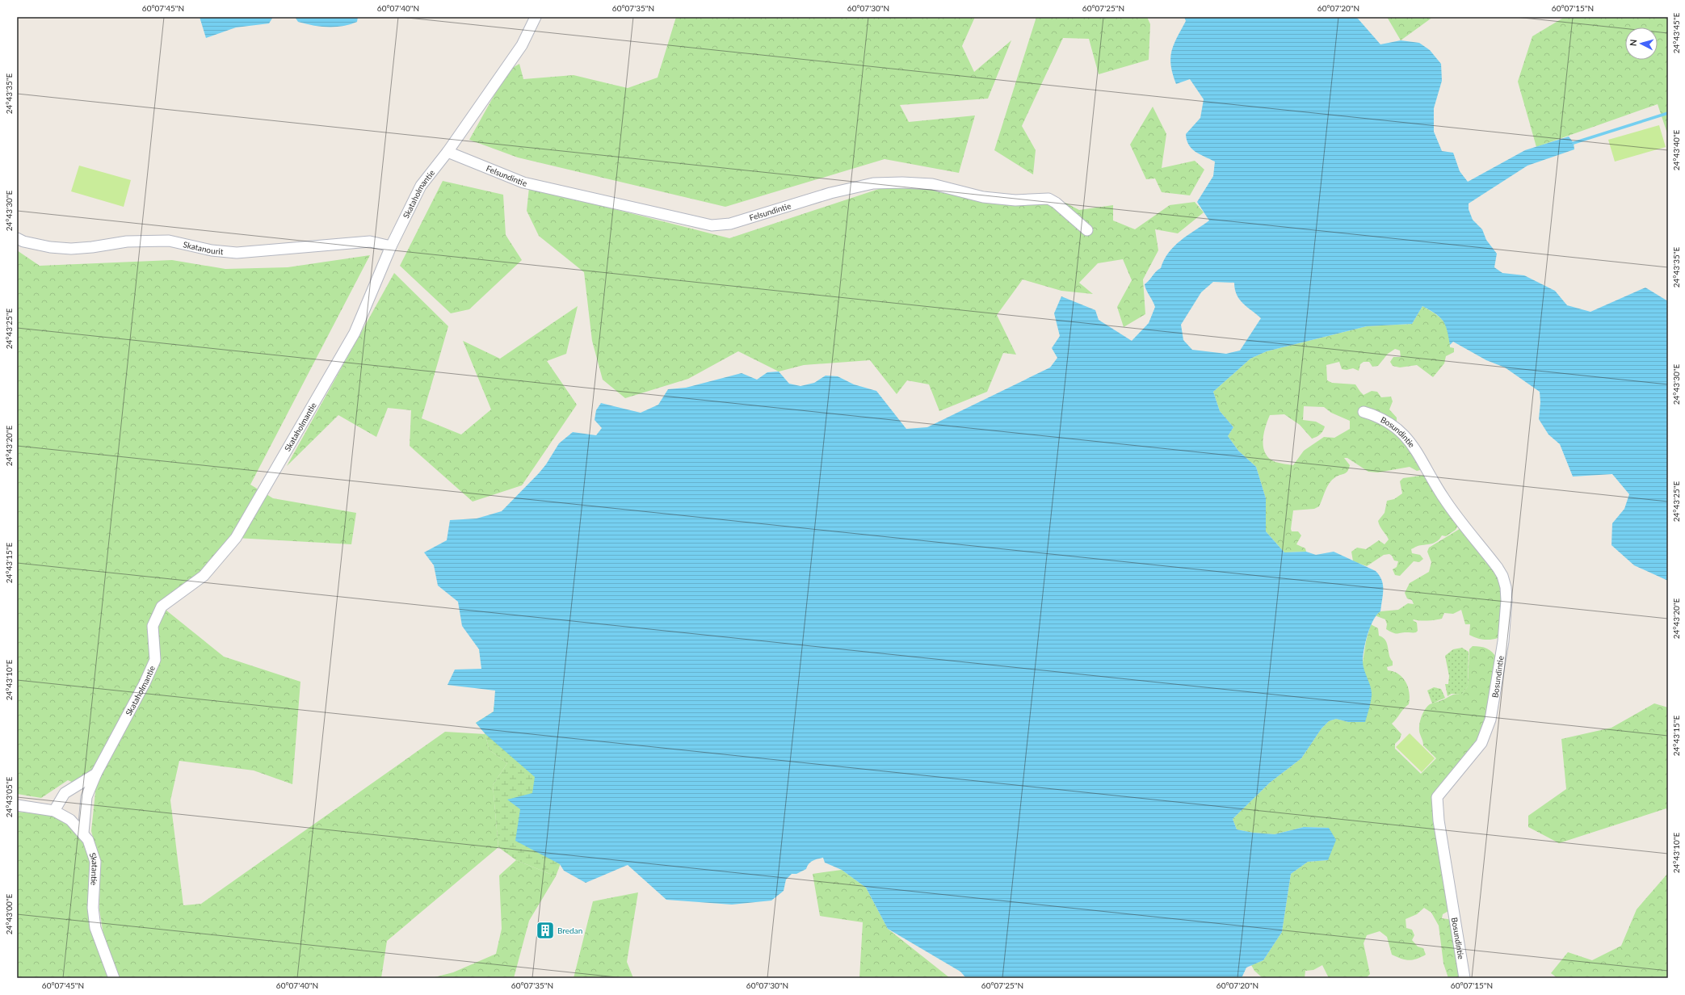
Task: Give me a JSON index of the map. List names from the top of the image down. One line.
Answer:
{"streets":{"street":["Felsundintie","Skataholmantie","Skatanourit","Bosundintie","Skatantie"]},"crossings":[["Felsundintie","Skataholmantie"],["Skataholmantie","Skatanourit"],["Skataholmantie","Skatantie"]],"places":{"building":["Bredan"]},"north":"left","coordinates":["60°07'45\"N","60°07'40\"N","60°07'35\"N","60°07'30\"N","60°07'25\"N","60°07'20\"N","60°07'15\"N","24°43'45\"E","24°43'35\"E","24°43'40\"E","24°43'30\"E","24°43'25\"E","24°43'20\"E","24°43'15\"E","24°43'10\"E","24°43'05\"E","24°43'00\"E"]}
